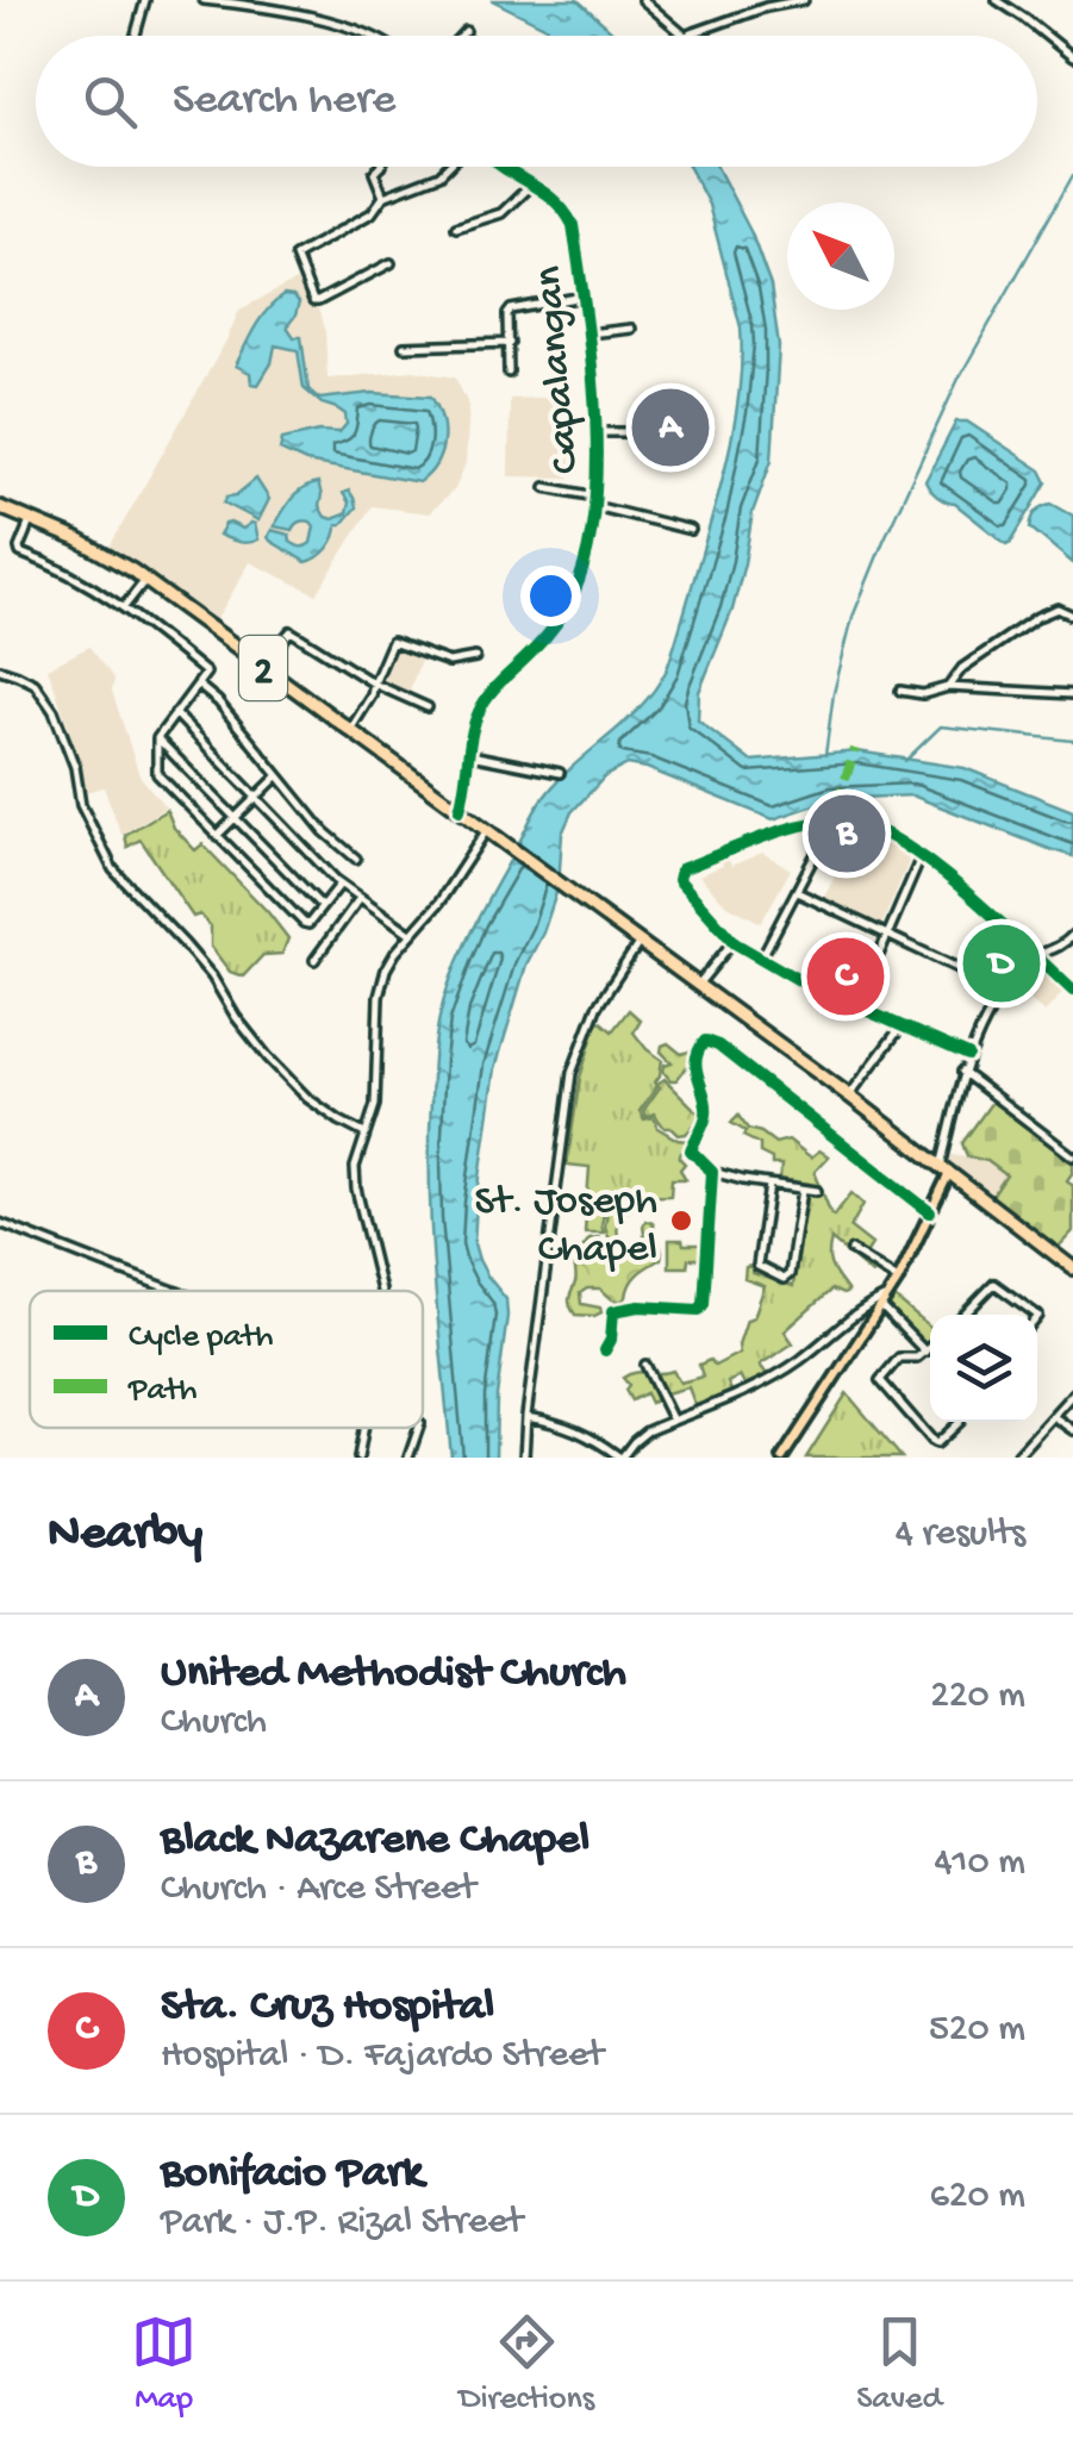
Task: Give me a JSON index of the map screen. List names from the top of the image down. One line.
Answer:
{"streets":{"highway":["2"],"street":["Capalangan"]},"crossings":[["Capalangan","2"]],"places":["St. Joseph Chapel"],"legend":["Cycle path","Path"],"north":"top left","page":{"search":"Search here","pins":["A","B","D","C"],"heading":["Nearby","4 results"],"list":[{"mark":"A","name":"United Methodist Church","note":"Church","value":"220 m"},{"mark":"B","name":"Black Nazarene Chapel","note":"Church · Arce Street","value":"410 m"},{"mark":"C","name":"Sta. Cruz Hospital","note":"Hospital · D. Fajardo Street","value":"520 m"},{"mark":"D","name":"Bonifacio Park","note":"Park · J.P. Rizal Street","value":"620 m"}],"nav":["Map","Directions","Saved"]}}
